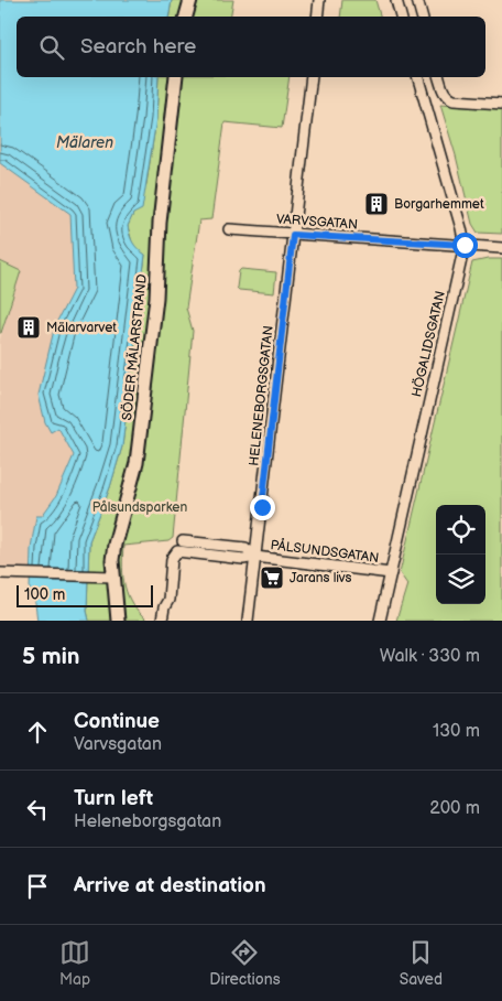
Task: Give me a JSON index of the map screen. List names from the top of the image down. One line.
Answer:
{"streets":{"street":["VARVSGATAN","HÖGALIDSGATAN","SÖDER MÄLARSTRAND","HELENEBORGSGATAN","PÅLSUNDSGATAN"]},"crossings":[["VARVSGATAN","HÖGALIDSGATAN"],["VARVSGATAN","HELENEBORGSGATAN"],["HÖGALIDSGATAN","PÅLSUNDSGATAN"],["HELENEBORGSGATAN","PÅLSUNDSGATAN"]],"water":["Mälaren"],"parks":["Pålsundsparken"],"places":{"building":["Borgarhemmet","Mälarvarvet"],"supermarket":["Jarans livs"]},"scale_bar":"100 m","page":{"search":"Search here","scale":"100 m","heading":["5 min","Walk · 330 m"],"list":[["Continue","Varvsgatan","130 m"],["Turn left","Heleneborgsgatan","200 m"],"Arrive at destination"],"nav":["Map","Directions","Saved"]}}
